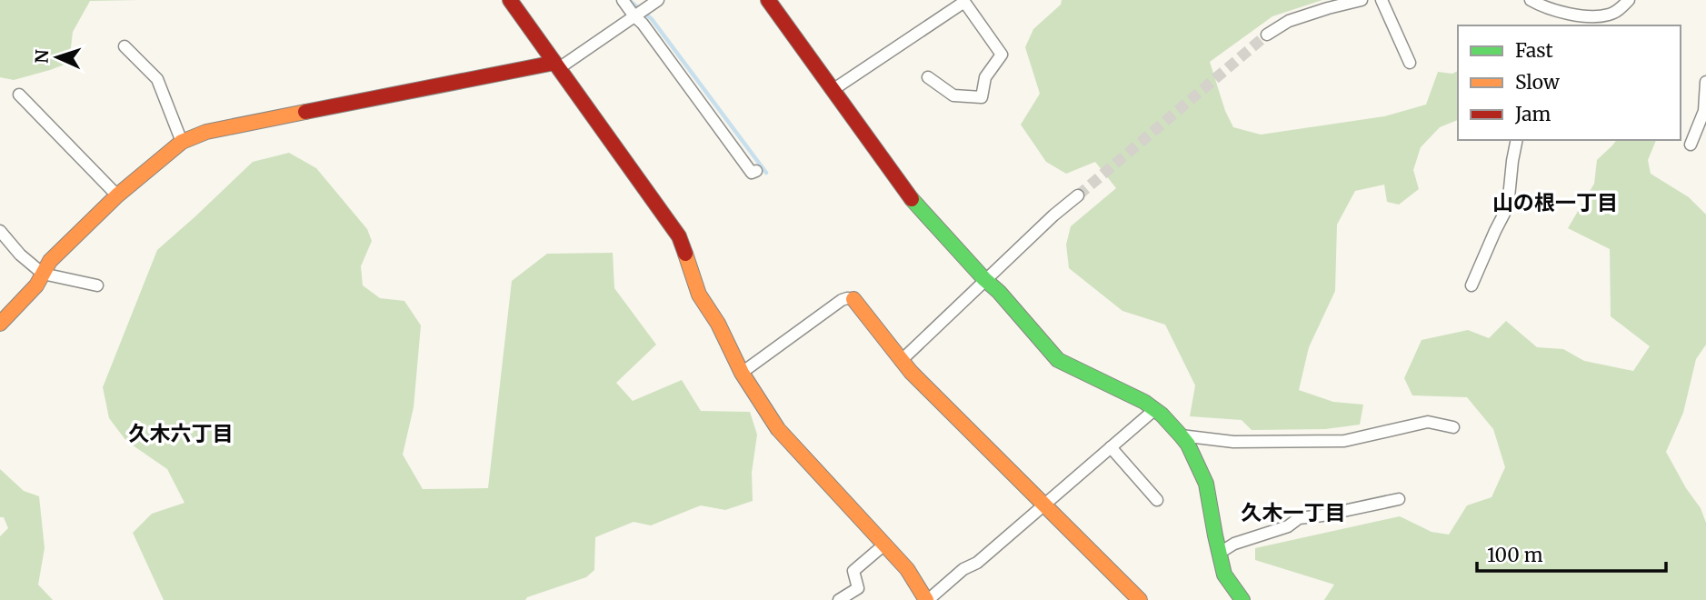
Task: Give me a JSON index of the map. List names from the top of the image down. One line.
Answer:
{"districts":["山の根一丁目","久木六丁目","久木一丁目"],"legend":["Fast","Slow","Jam"],"scale_bar":"100 m","north":"left"}
